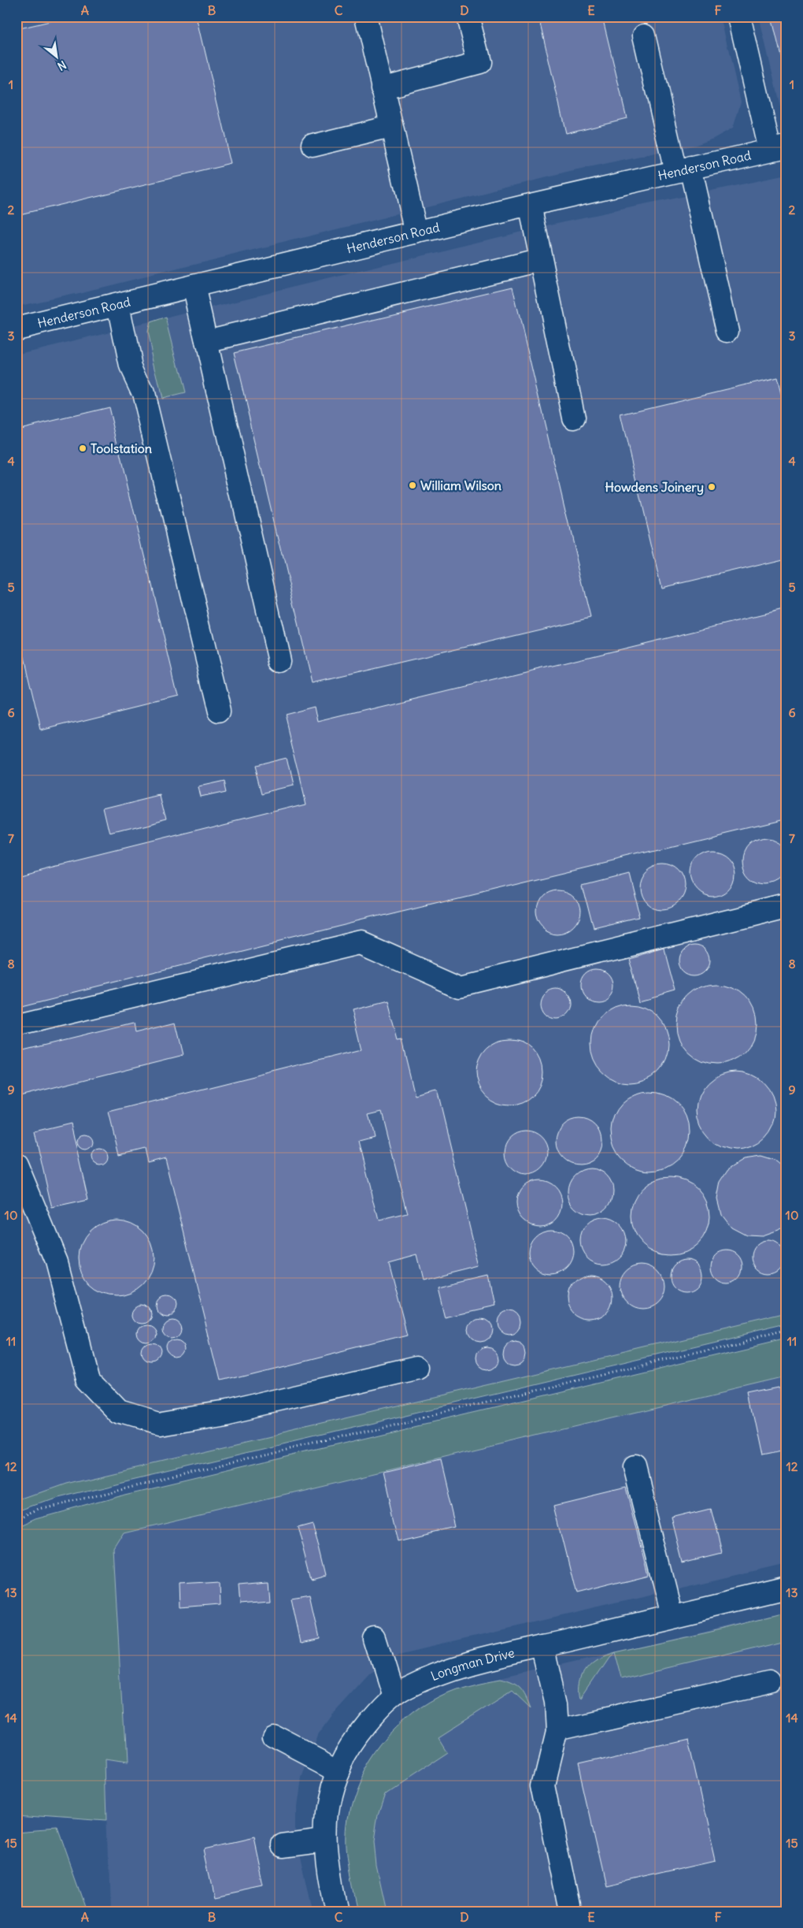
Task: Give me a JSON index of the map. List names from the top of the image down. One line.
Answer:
{"streets":{"street":["Henderson Road","Longman Drive"]},"places":["Toolstation","William Wilson","Howdens Joinery"],"north":"bottom right","grid":{"columns":["A","B","C","D","E","F"],"rows":["1","2","3","4","5","6","7","8","9","10","11","12","13","14","15"]}}
